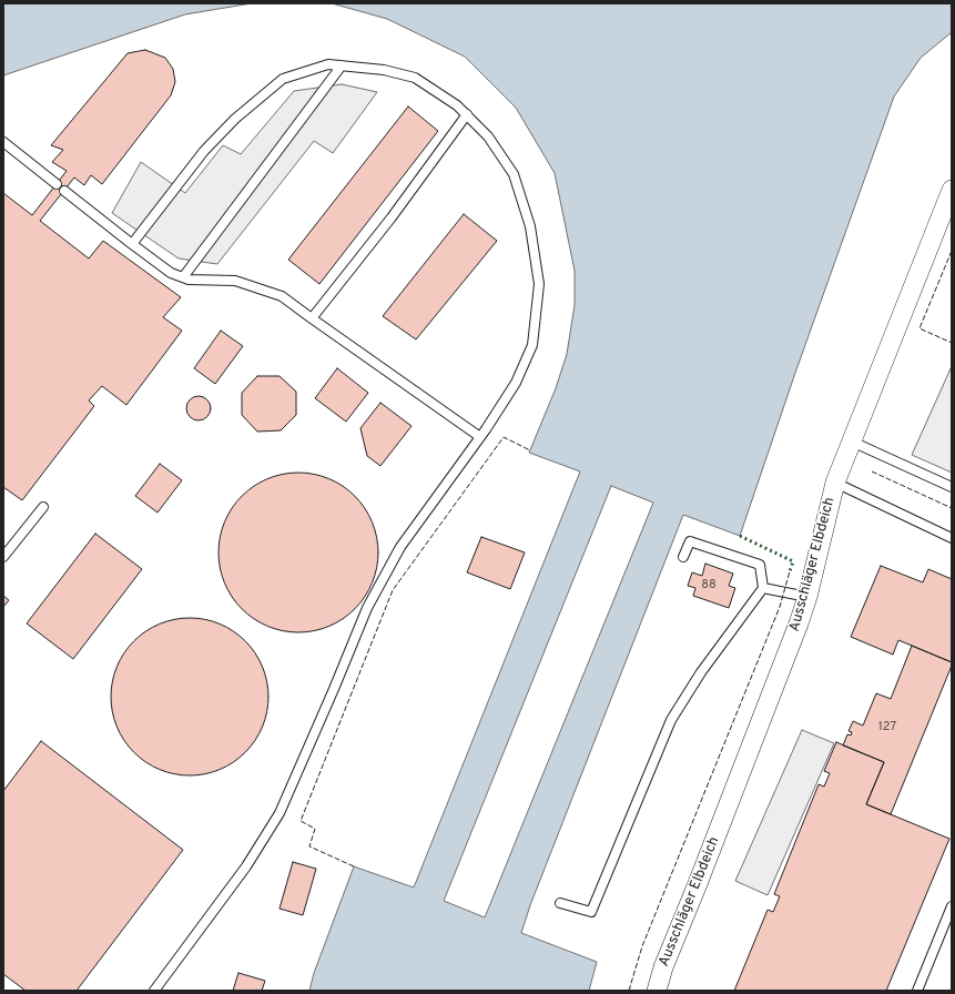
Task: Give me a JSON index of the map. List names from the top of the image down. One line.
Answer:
{"streets":{"street":["Ausschläger Elbdeich"]},"house_numbers":["88","127"]}
